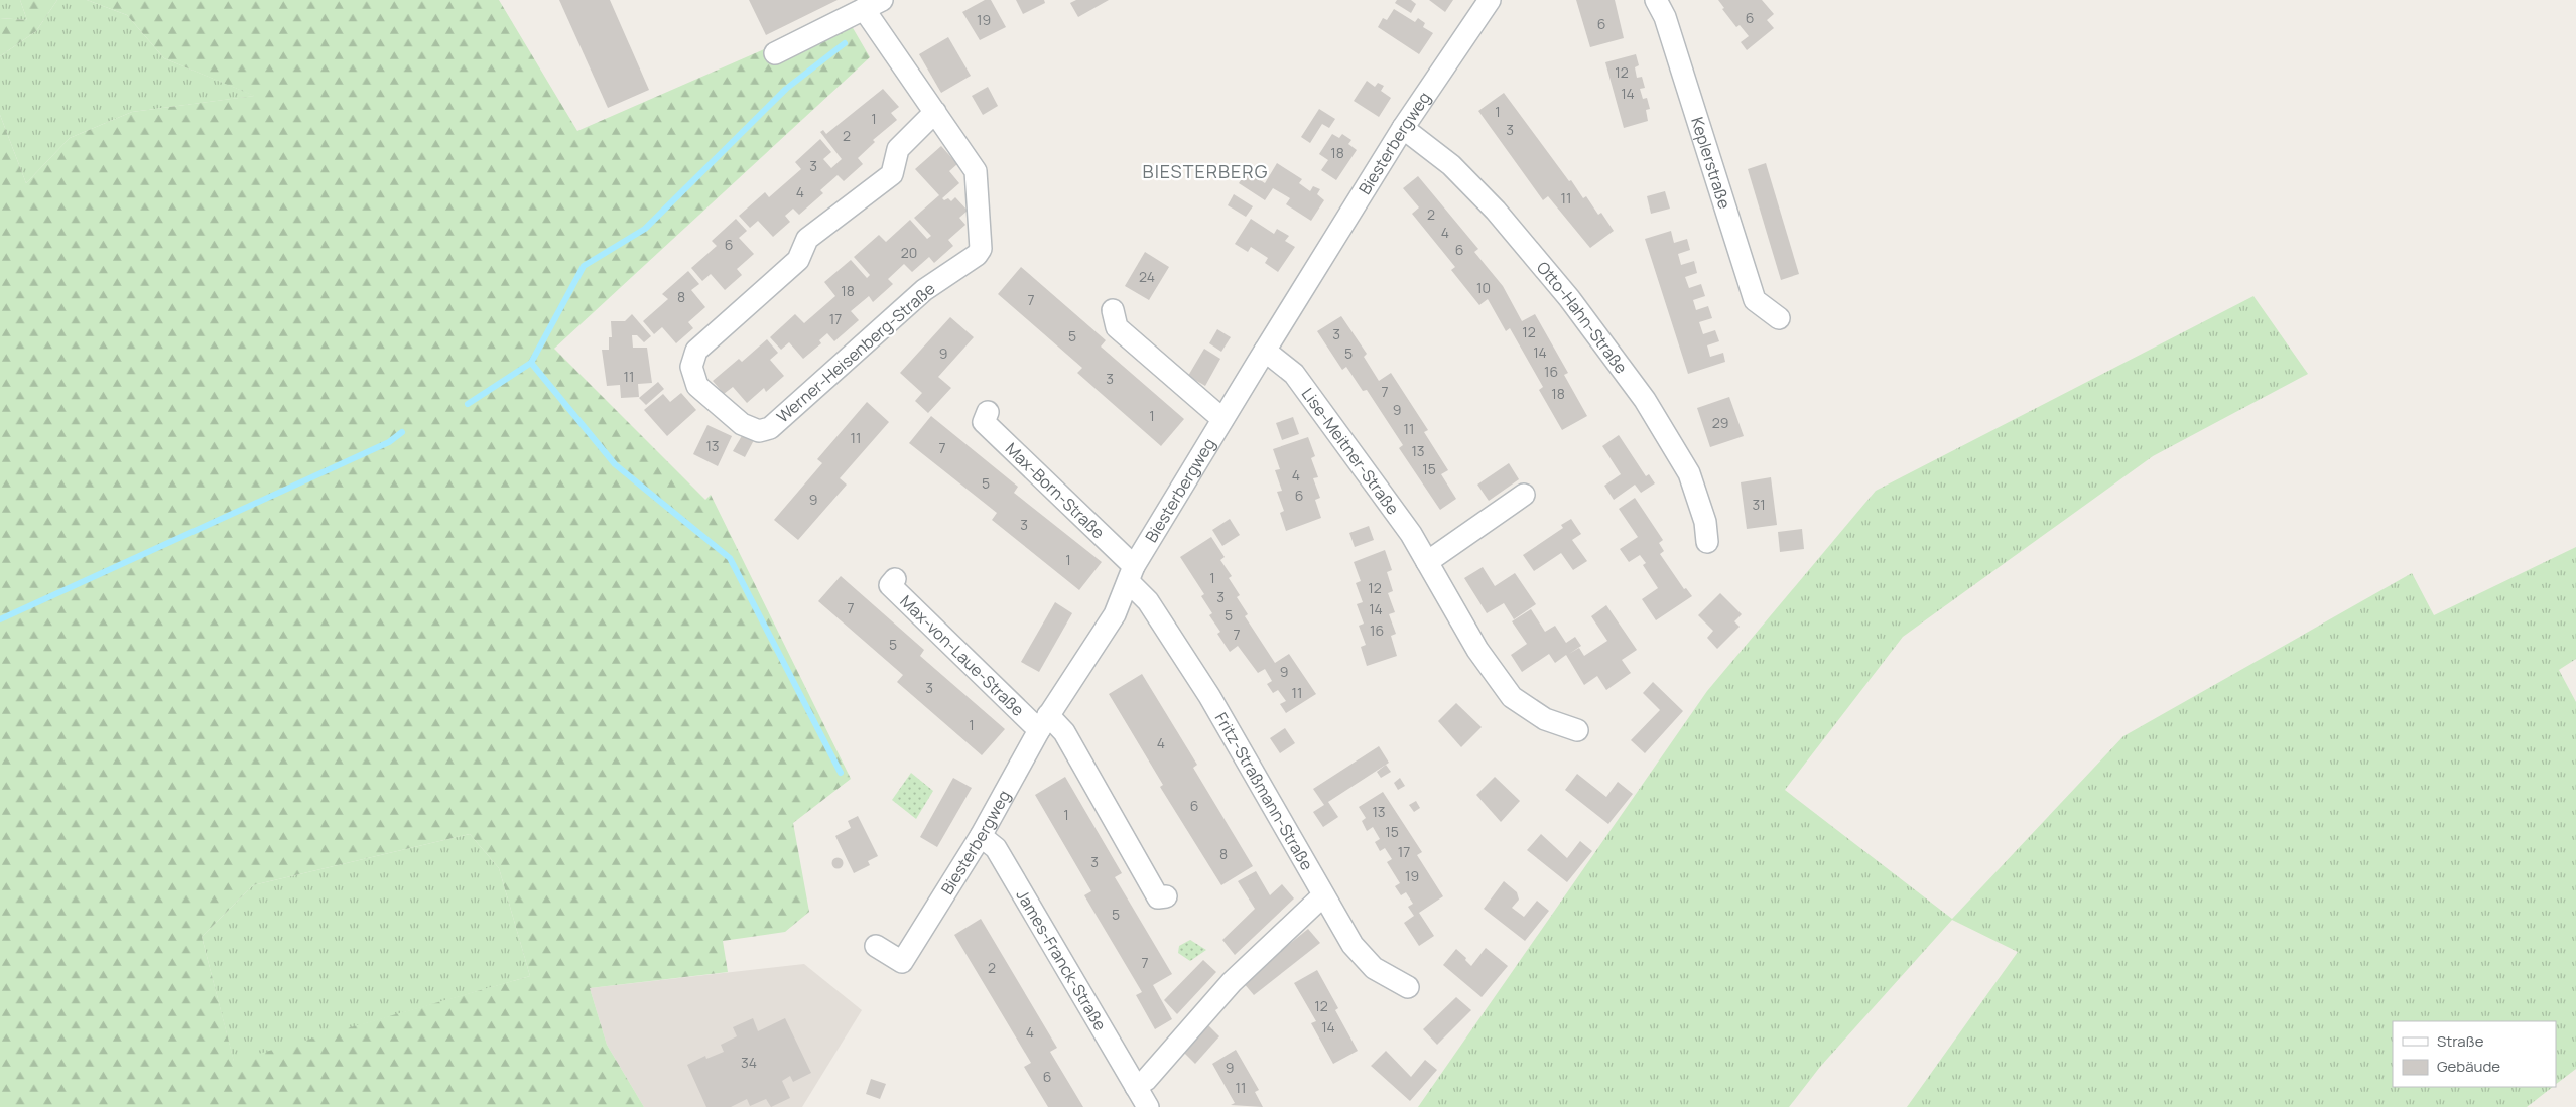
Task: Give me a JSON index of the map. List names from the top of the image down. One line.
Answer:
{"streets":{"street":["Biesterbergweg","Keplerstraße","Otto-Hahn-Straße","Werner-Heisenberg-Straße","Lise-Meitner-Straße","Max-Born-Straße","Max-von-Laue-Straße","Fritz-Straßmann-Straße","James-Franck-Straße"]},"crossings":[["Biesterbergweg","Otto-Hahn-Straße"],["Biesterbergweg","Lise-Meitner-Straße"],["Biesterbergweg","Max-Born-Straße"],["Biesterbergweg","Max-von-Laue-Straße"],["Biesterbergweg","Fritz-Straßmann-Straße"],["Biesterbergweg","James-Franck-Straße"],["Max-Born-Straße","Fritz-Straßmann-Straße"]],"districts":["BIESTERBERG"],"house_numbers":["6","19","6","12","14","1","1","3","2","18","3","4","11","2","4","6","6","20","24","10","18","8","7","17","12","3","5","14","9","5","16","11","3","7","18","9","1","29","11","11","13","7","13","15","4","5","6","9","31","3","1","1","12","3","7","14","5","16","7","5","9","3","11","1","4","6","13","1","15","17","8","3","19","5","7","2","12","14","4","34","9","6","11"],"legend":["Straße","Gebäude"]}
